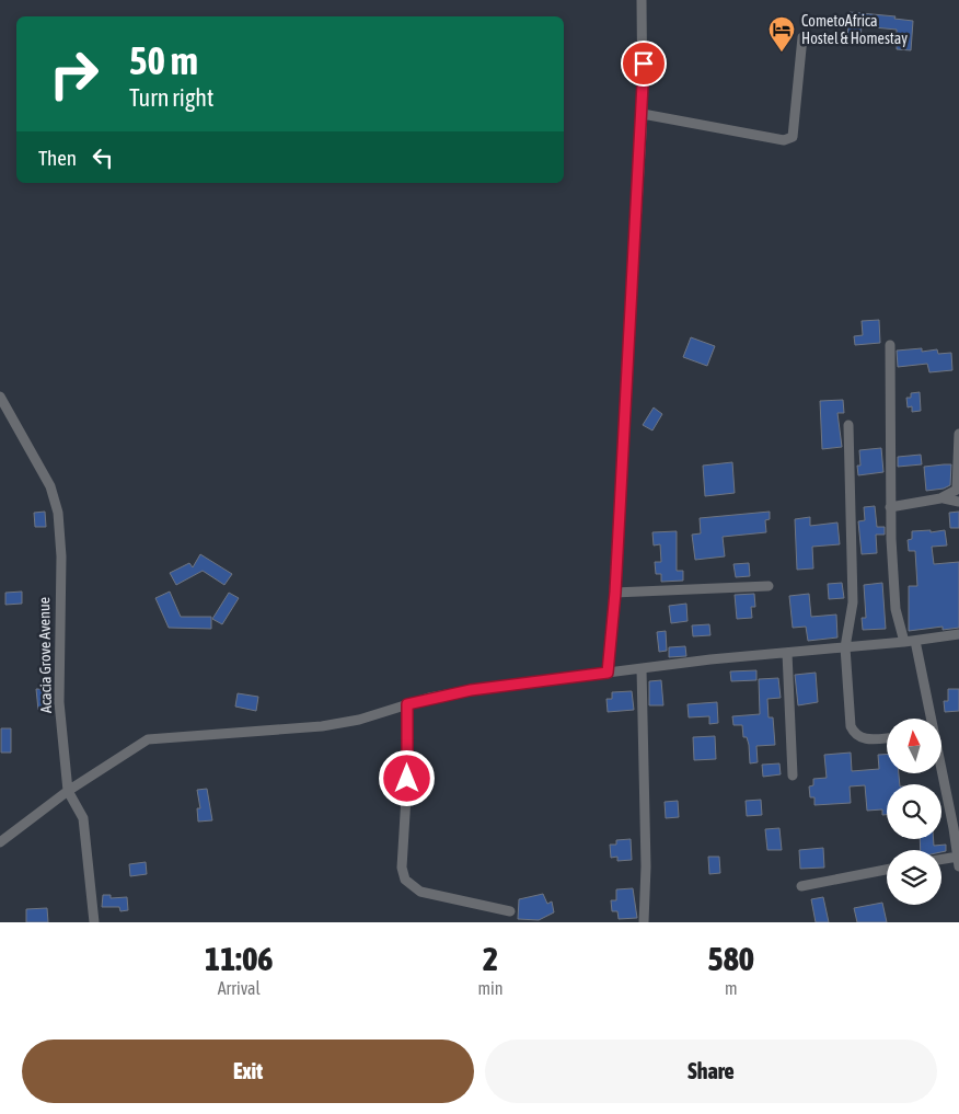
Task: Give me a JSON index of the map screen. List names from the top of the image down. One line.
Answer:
{"streets":{"street":["Acacia Grove Avenue"]},"places":{"hotel":["CometoAfrica Hostel & Homestay"]},"north":"top","page":{"turn":["50 m","Turn right"],"then":"Then","eta":["11:06","Arrival","2","min","580","m"],"buttons":["Exit","Share"]}}
